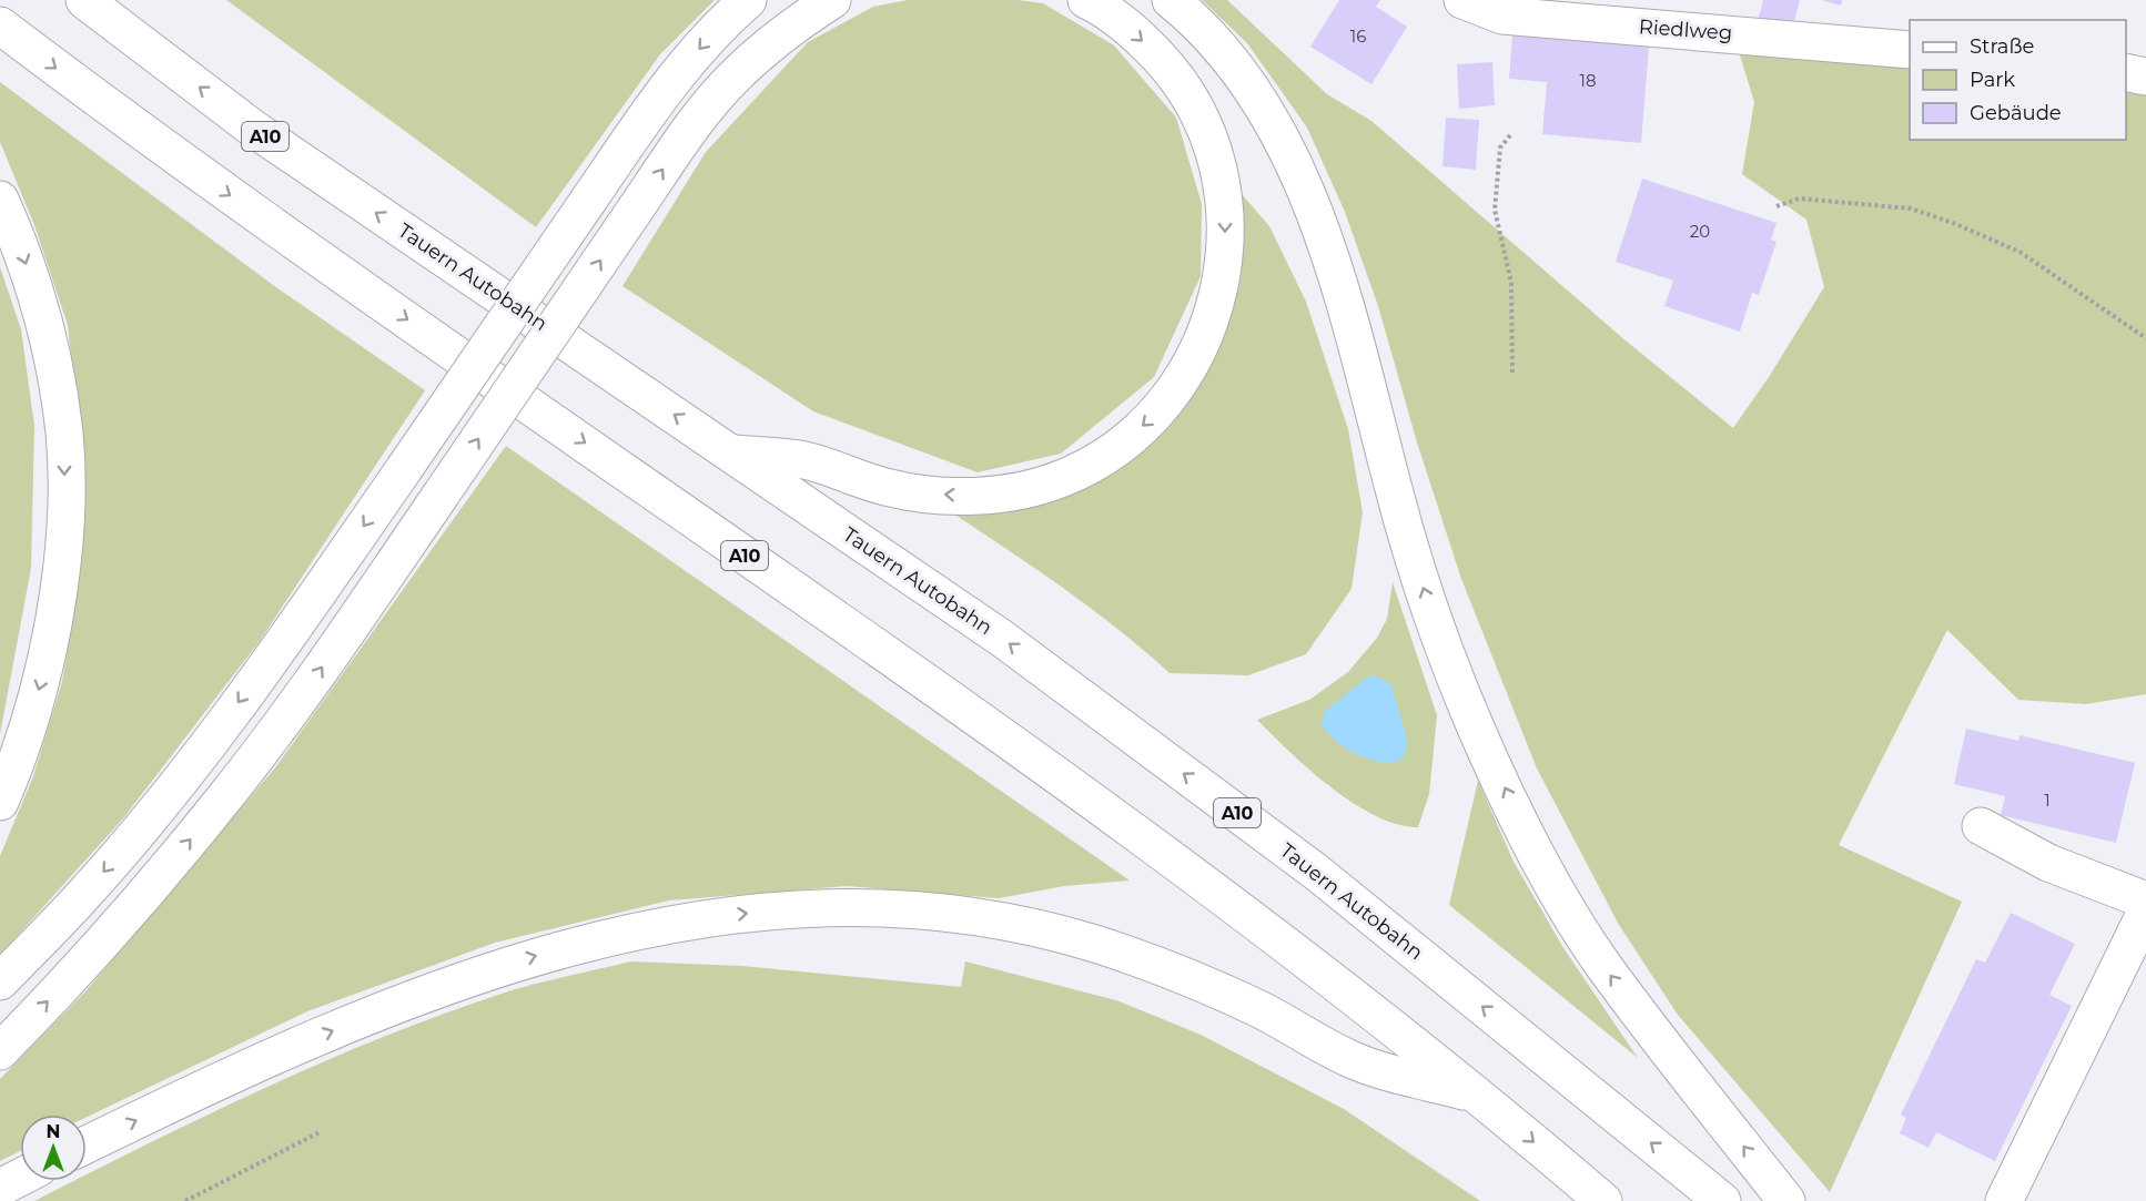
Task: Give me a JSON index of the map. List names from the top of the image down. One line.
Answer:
{"streets":{"main road":["Riedlweg","A10","Tauern Autobahn"]},"house_numbers":["16","18","20","1"],"legend":["Straße","Park","Gebäude"],"north":"top"}
